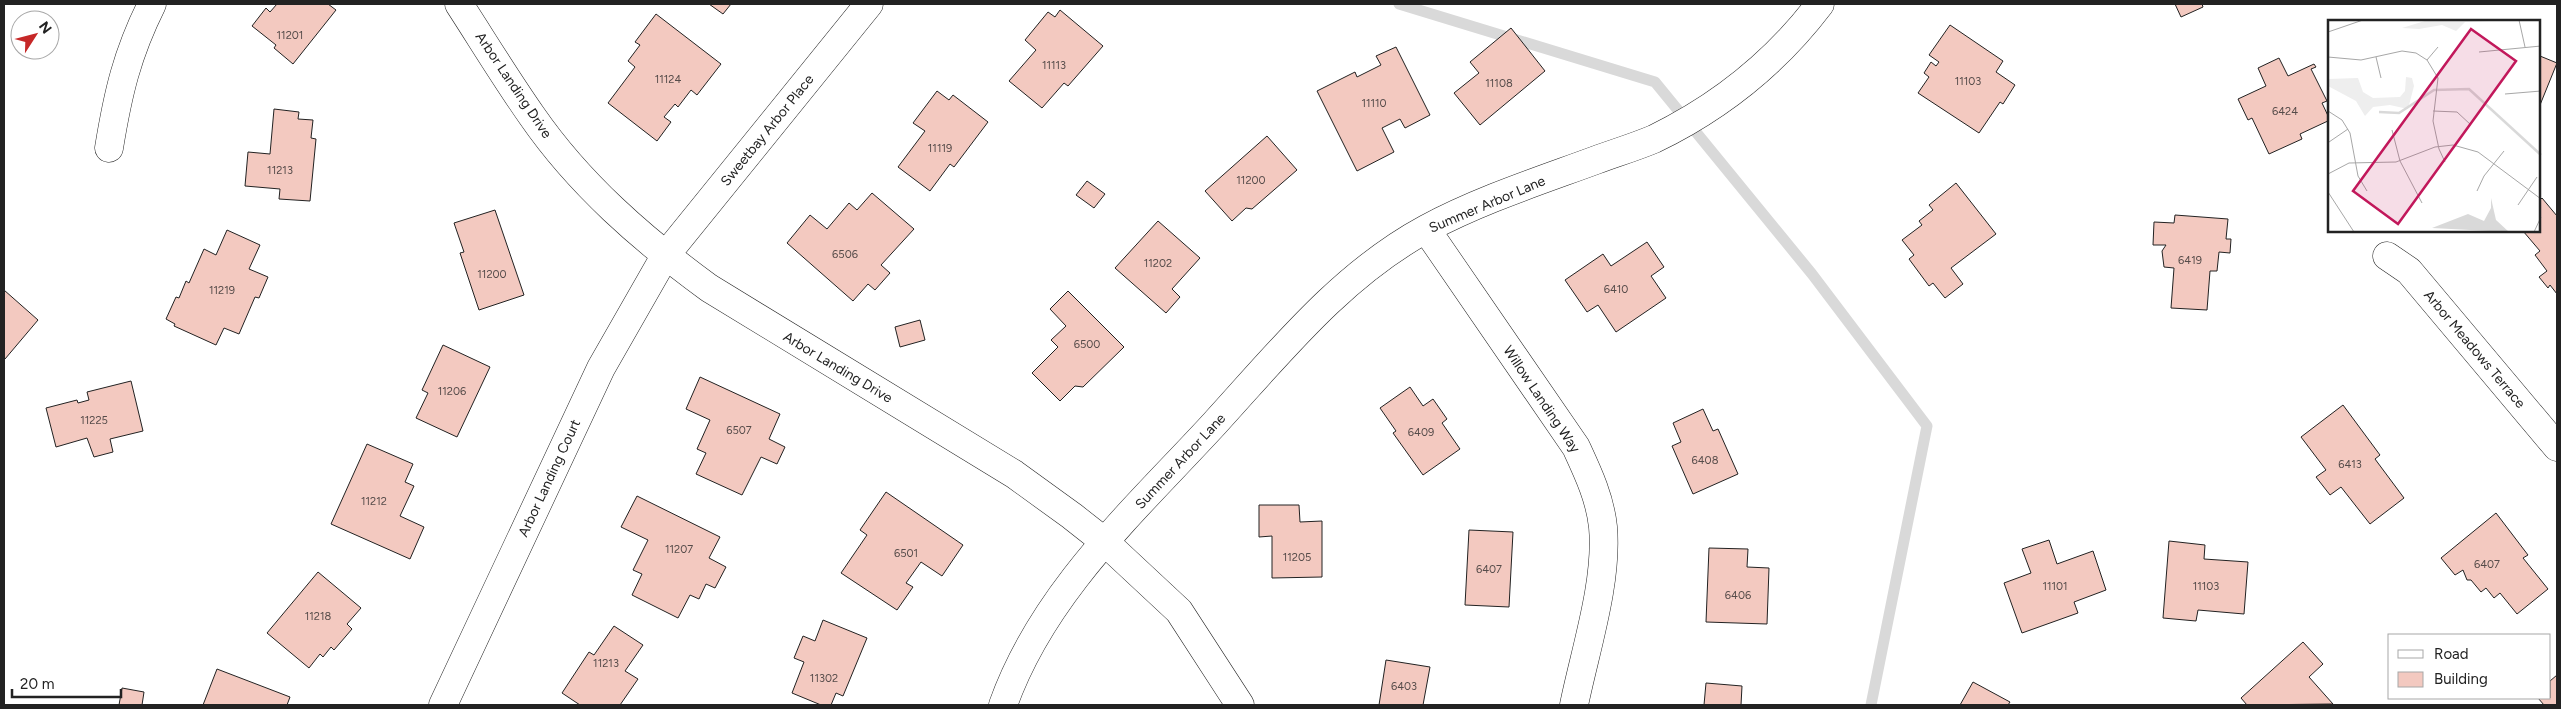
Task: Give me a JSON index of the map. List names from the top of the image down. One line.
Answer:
{"streets":{"street":["Arbor Landing Drive","Sweetbay Arbor Place","Summer Arbor Lane","Arbor Meadows Terrace","Willow Landing Way","Arbor Landing Court"]},"crossings":[["Arbor Landing Drive","Sweetbay Arbor Place"],["Arbor Landing Drive","Summer Arbor Lane"],["Arbor Landing Drive","Arbor Landing Court"],["Sweetbay Arbor Place","Arbor Landing Court"],["Summer Arbor Lane","Willow Landing Way"]],"house_numbers":["11201","11113","11124","11103","11108","11110","6424","11119","11213","11200","6506","6419","11202","11200","6410","11219","6500","11206","11225","6507","6409","6408","6413","11212","11207","6501","11205","6407","6407","11101","11103","6406","11218","11213","11302","6403"],"legend":["Road","Building"],"scale_bar":"20 m","north":"top right"}
